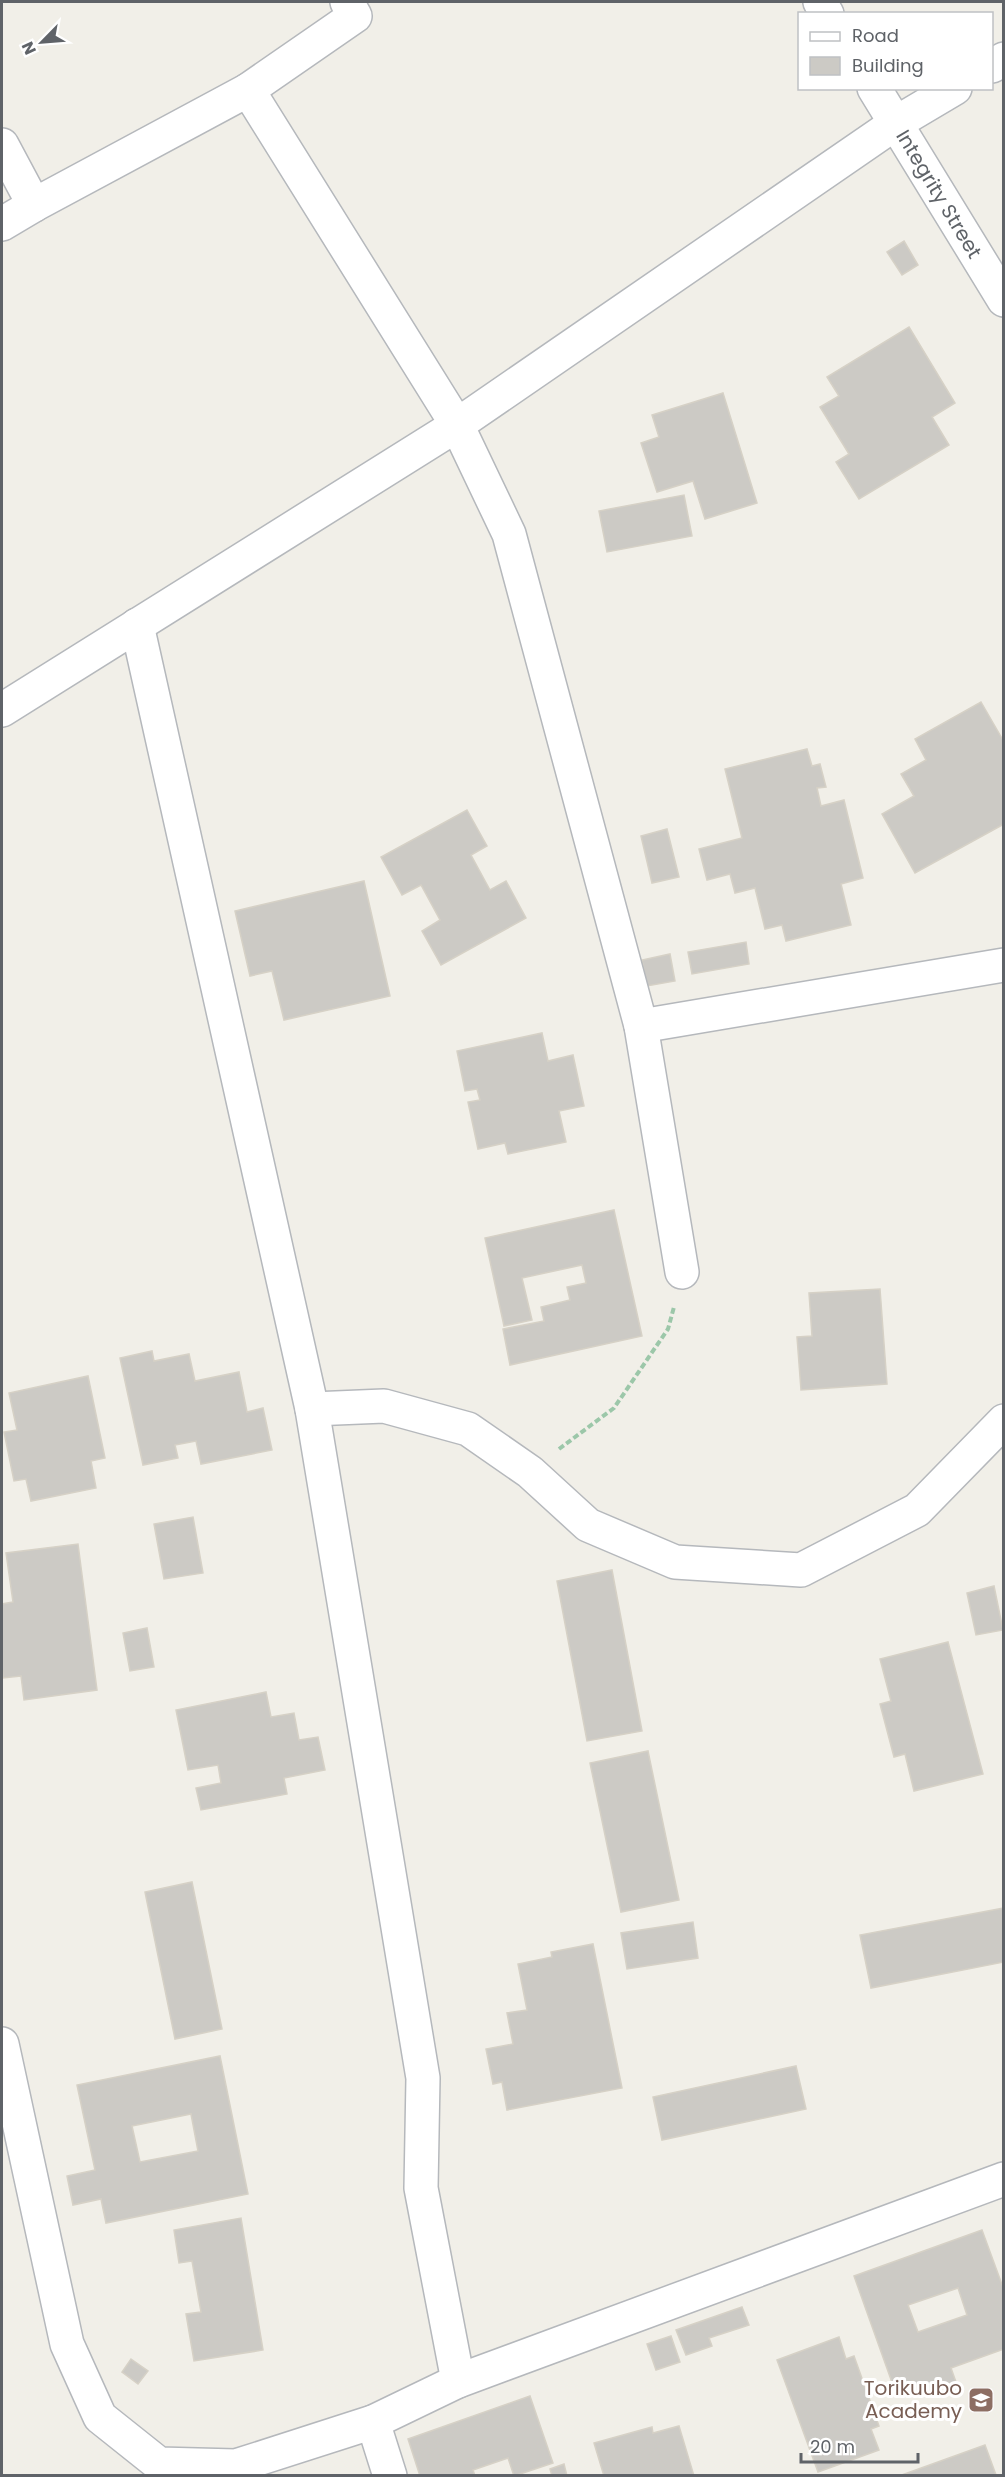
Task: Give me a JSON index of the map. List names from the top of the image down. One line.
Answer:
{"streets":{"street":["Integrity Street"]},"places":{"school or university":["Torikuubo Academy"]},"legend":["Road","Building"],"scale_bar":"20 m","north":"bottom left"}
